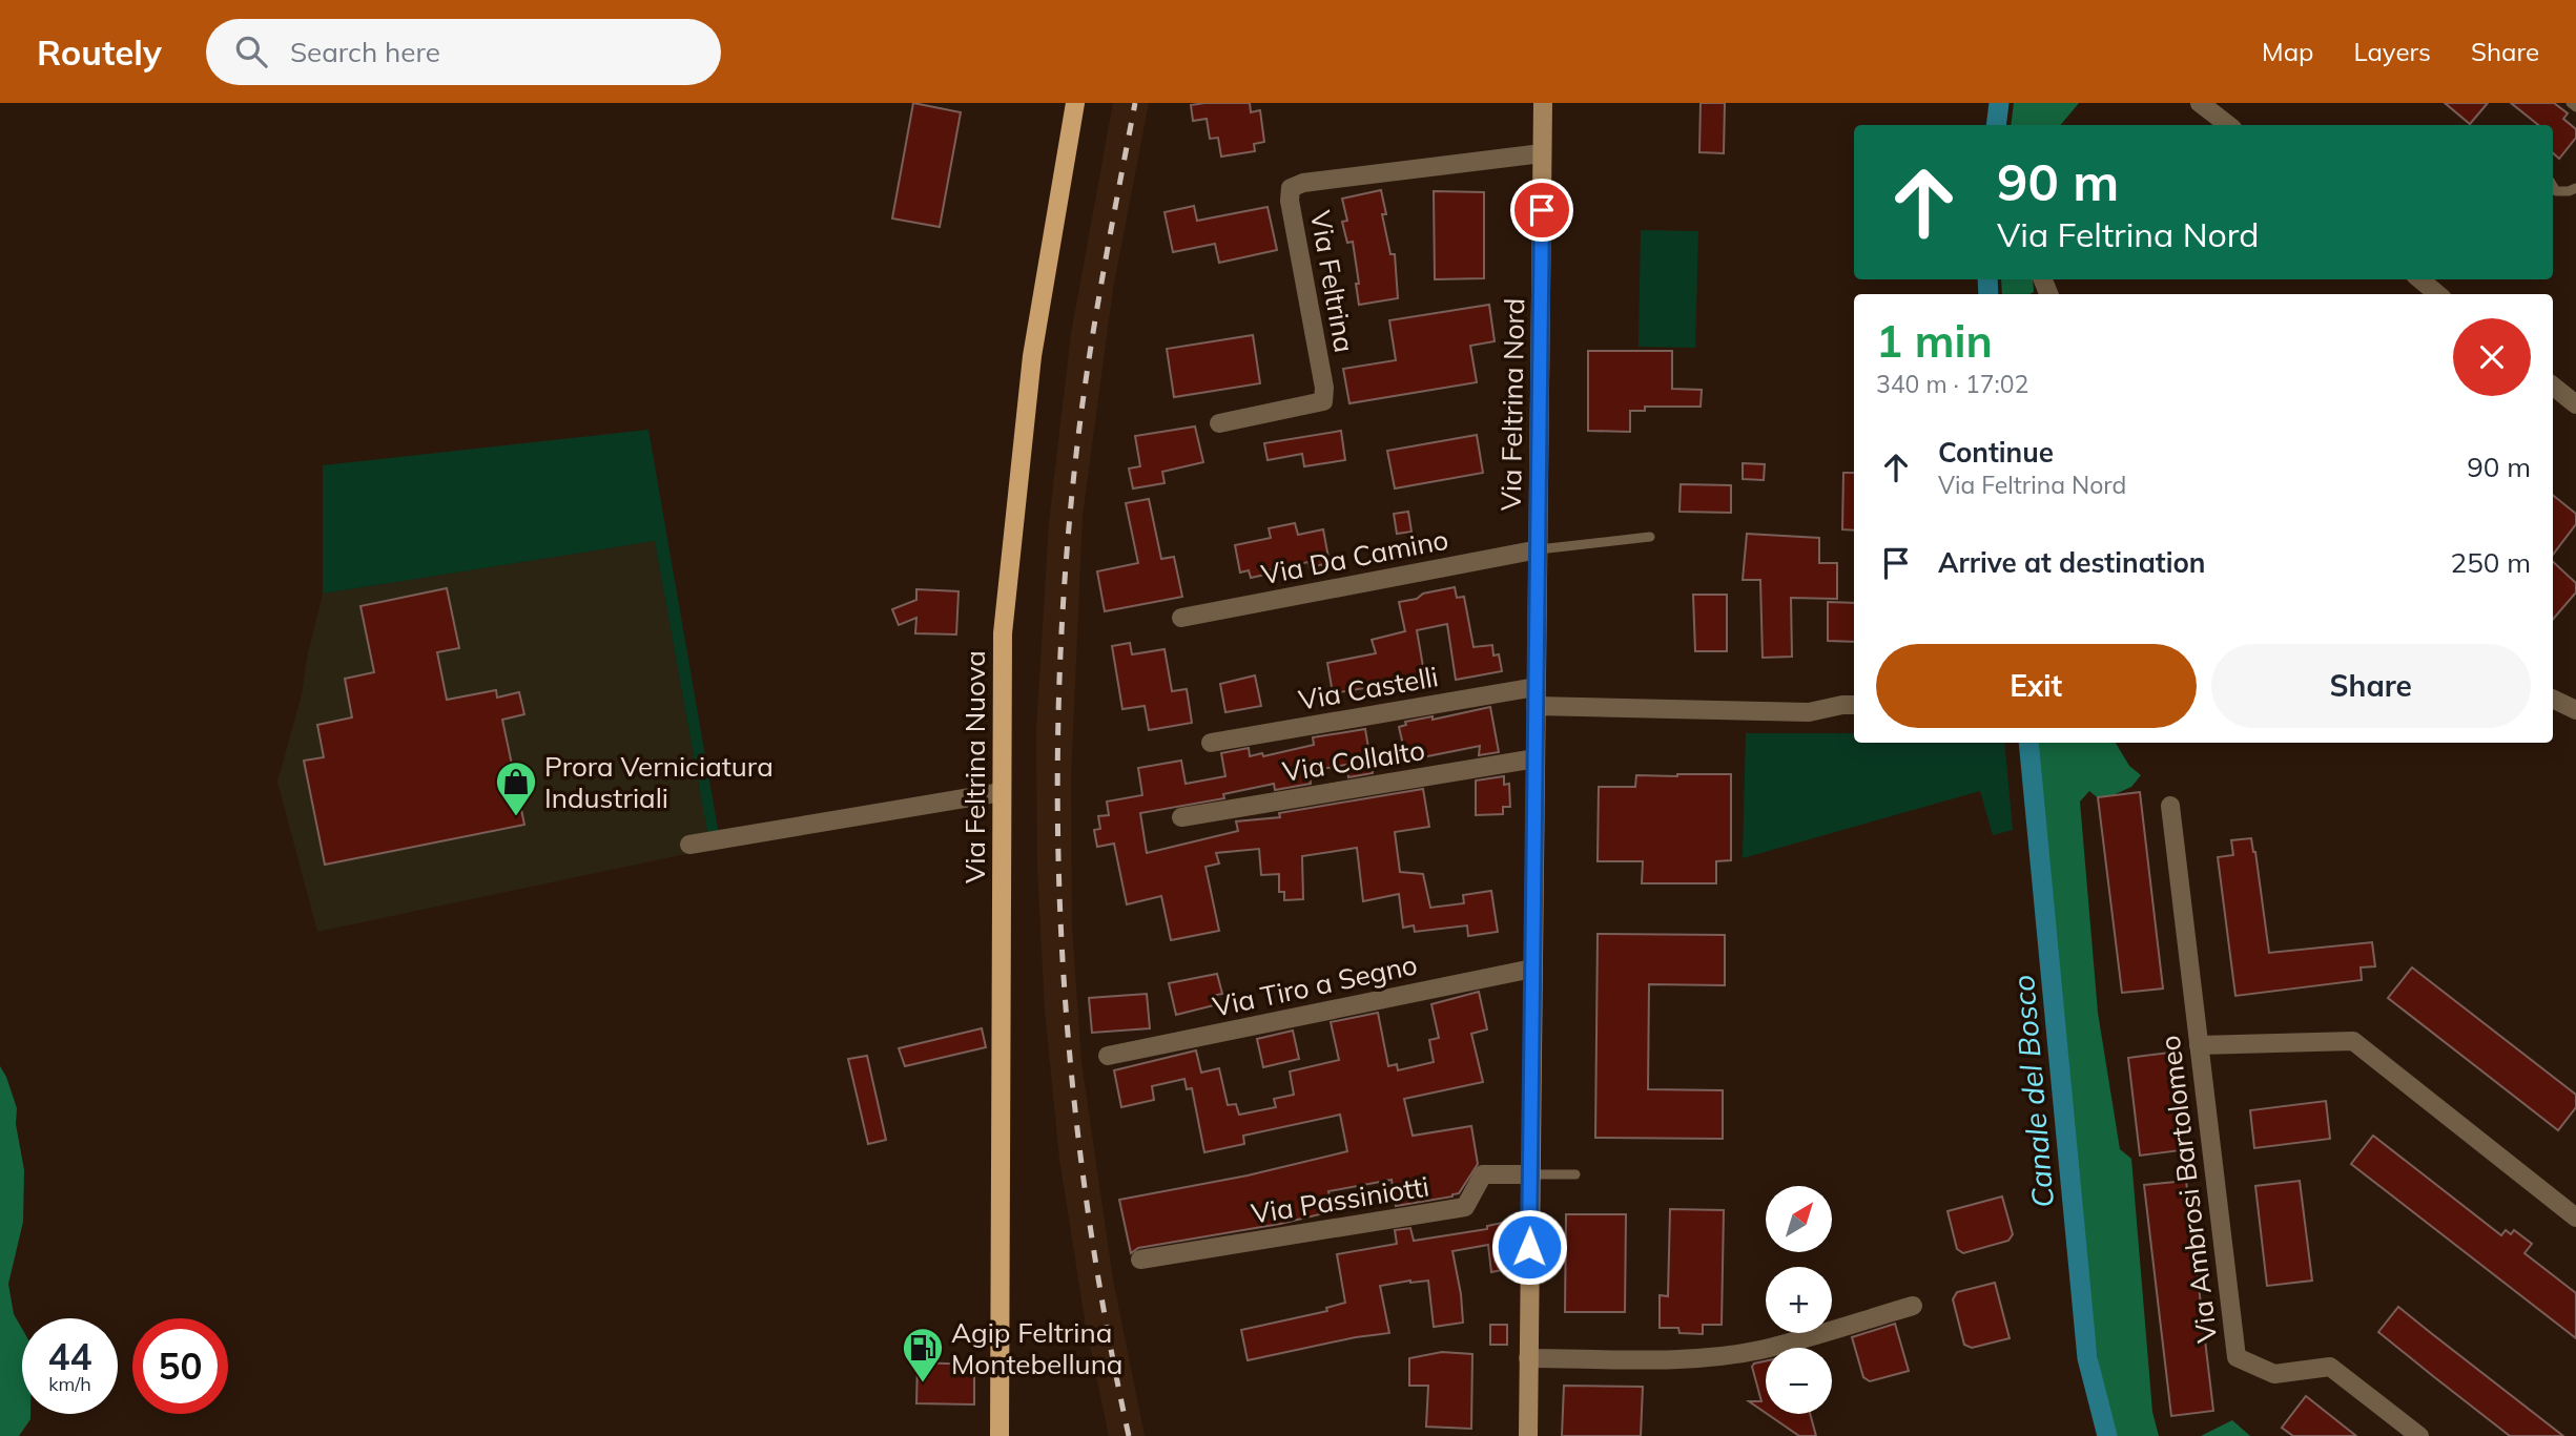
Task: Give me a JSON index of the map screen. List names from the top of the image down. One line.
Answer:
{"streets":{"main road":["Via Feltrina Nord","Via Feltrina Nuova"],"street":["Via Feltrina","Via Da Camino","Via Castelli","Via Collalto","Via Tiro a Segno","Via Ambrosi Bartolomeo","Via Passiniotti"]},"crossings":[["Via Feltrina","Via Feltrina Nord"],["Via Feltrina Nord","Via Da Camino"],["Via Feltrina Nord","Via Castelli"],["Via Feltrina Nord","Via Collalto"],["Via Feltrina Nord","Via Tiro a Segno"],["Via Feltrina Nord","Via Passiniotti"]],"water":["Canale del Bosco"],"places":{"shop":["Prora Verniciatura Industriali"],"fuel station":["Agip Feltrina Montebelluna"]},"north":"top right","page":{"header":"Routely","search":"Search here","nav":["Map","Layers","Share"],"turn":["90 m","Via Feltrina Nord"],"heading":["1 min","340 m · 17:02"],"list":[{"name":"Continue","note":"Via Feltrina Nord","value":"90 m"},{"name":"Arrive at destination","value":"250 m"}],"buttons":["Exit","Share"],"map_buttons":["+","−"],"speed":"44 km/h","limit":"50"}}
